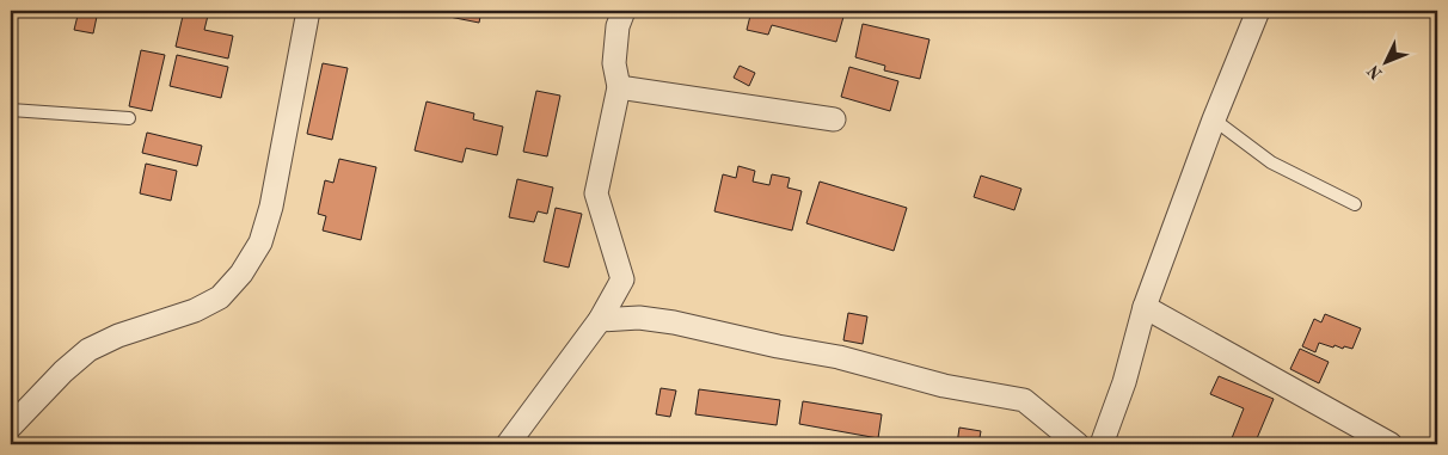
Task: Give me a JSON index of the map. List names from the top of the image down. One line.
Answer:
{"north":"bottom left"}
